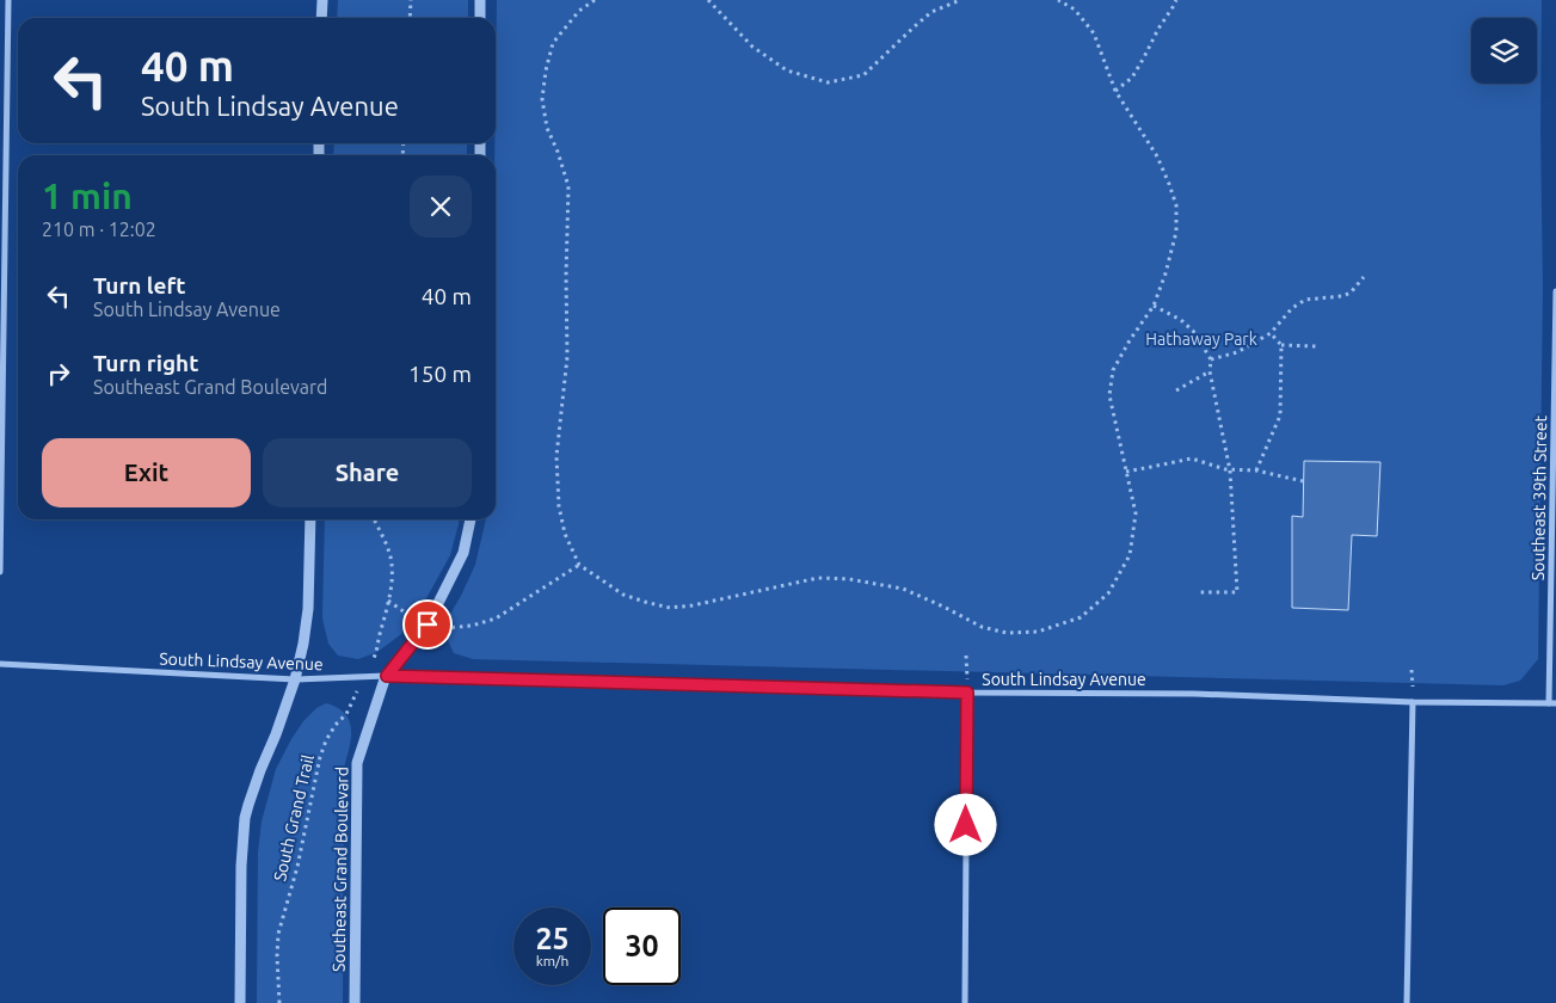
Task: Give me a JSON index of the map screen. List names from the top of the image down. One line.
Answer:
{"streets":{"street":["Southeast 39th Street","South Lindsay Avenue","Southeast Grand Boulevard"],"path":["South Grand Trail"]},"crossings":[["Southeast 39th Street","South Lindsay Avenue"],["South Lindsay Avenue","South Grand Trail"],["South Lindsay Avenue","Southeast Grand Boulevard"]],"parks":["Hathaway Park"],"page":{"turn":["40 m","South Lindsay Avenue"],"heading":["1 min","210 m · 12:02"],"list":[{"name":"Turn left","note":"South Lindsay Avenue","value":"40 m"},{"name":"Turn right","note":"Southeast Grand Boulevard","value":"150 m"}],"buttons":["Exit","Share"],"speed":"25 km/h","limit":"30"}}
